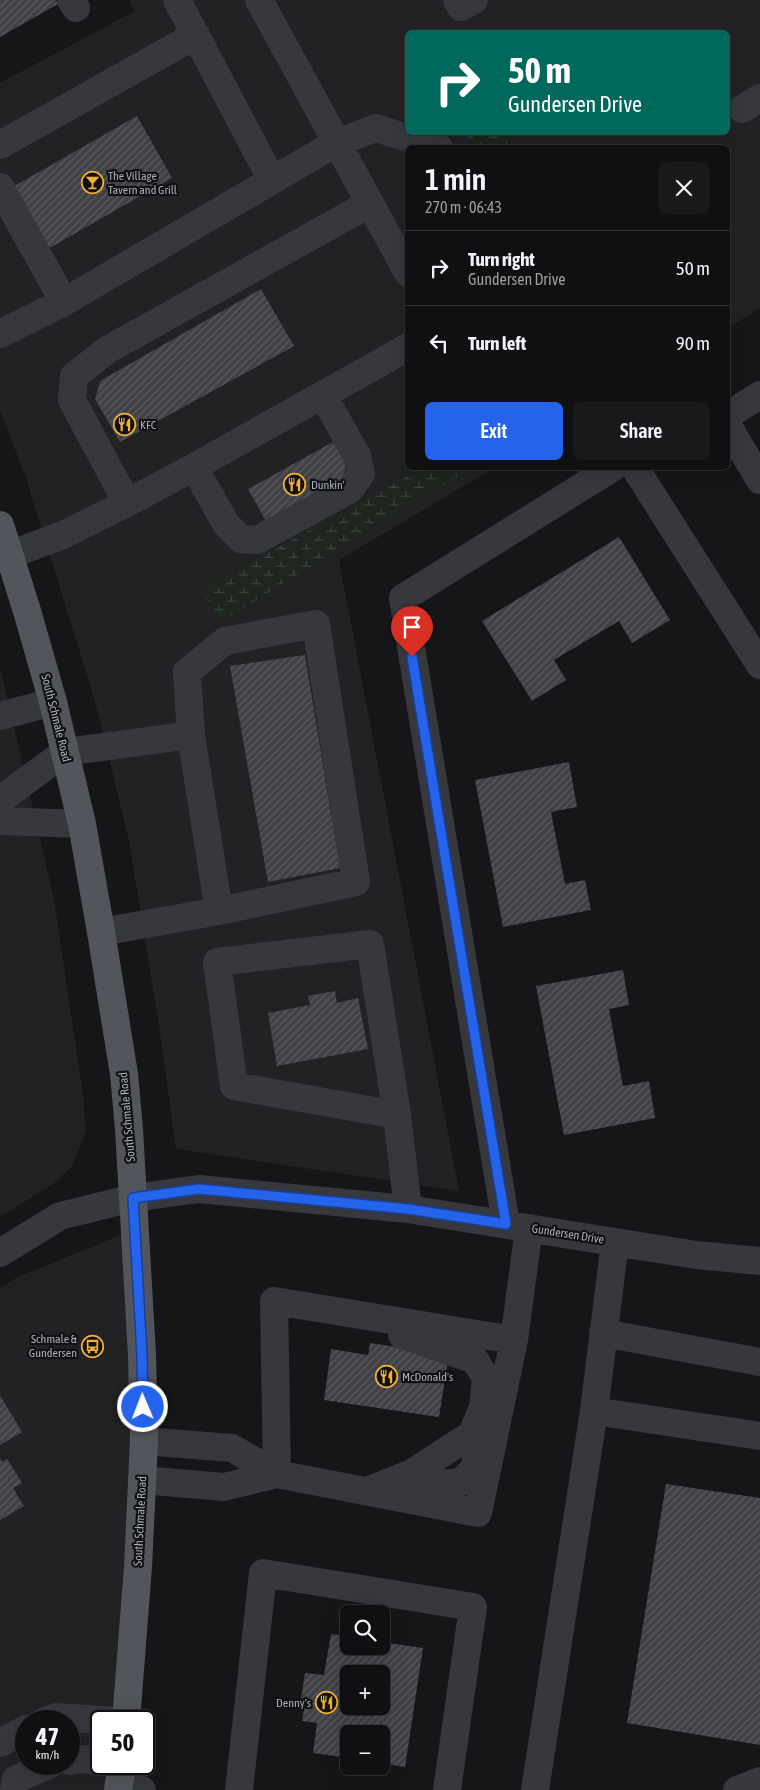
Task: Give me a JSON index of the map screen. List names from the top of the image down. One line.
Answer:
{"streets":{"main road":["South Schmale Road"],"street":["Gundersen Drive"]},"crossings":[["South Schmale Road","Gundersen Drive"]],"places":{"bar":["The Village Tavern and Grill"],"restaurant":["KFC","Dunkin'","McDonald's","Denny's"],"bus stop":["Schmale & Gundersen"]},"page":{"turn":["50 m","Gundersen Drive"],"heading":["1 min","270 m · 06:43"],"list":[{"name":"Turn right","note":"Gundersen Drive","value":"50 m"},{"name":"Turn left","value":"90 m"}],"buttons":["Exit","Share"],"map_buttons":["+","−"],"speed":"47 km/h","limit":"50"}}
